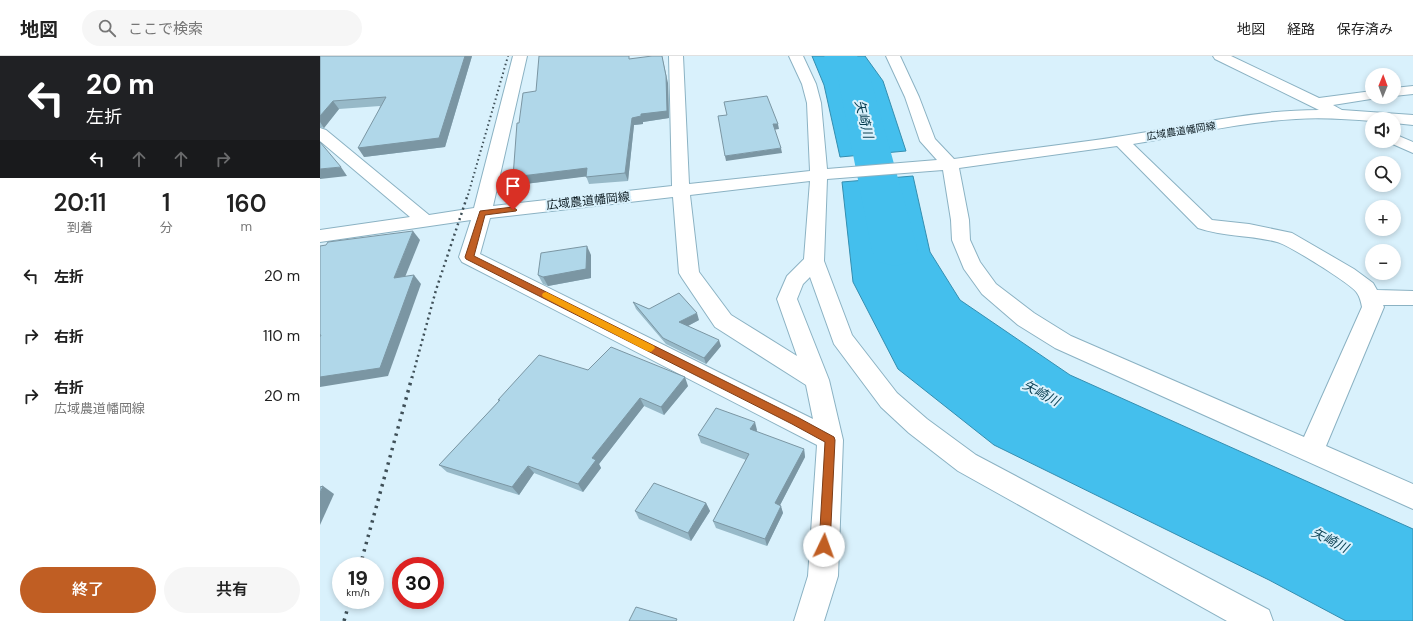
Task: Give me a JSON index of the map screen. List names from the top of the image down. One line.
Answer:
{"streets":{"street":["広域農道幡岡線"]},"water":["矢崎川"],"north":"top","page":{"header":"地図","search":"ここで検索","nav":["地図","経路","保存済み"],"turn":["20 m","左折"],"map_buttons":["+","−"],"eta":["20:11","到着","1","分","160","m"],"list":[{"name":"左折","value":"20 m"},{"name":"右折","value":"110 m"},{"name":"右折","note":"広域農道幡岡線","value":"20 m"}],"speed":"19 km/h","limit":"30","buttons":["終了","共有"]}}
